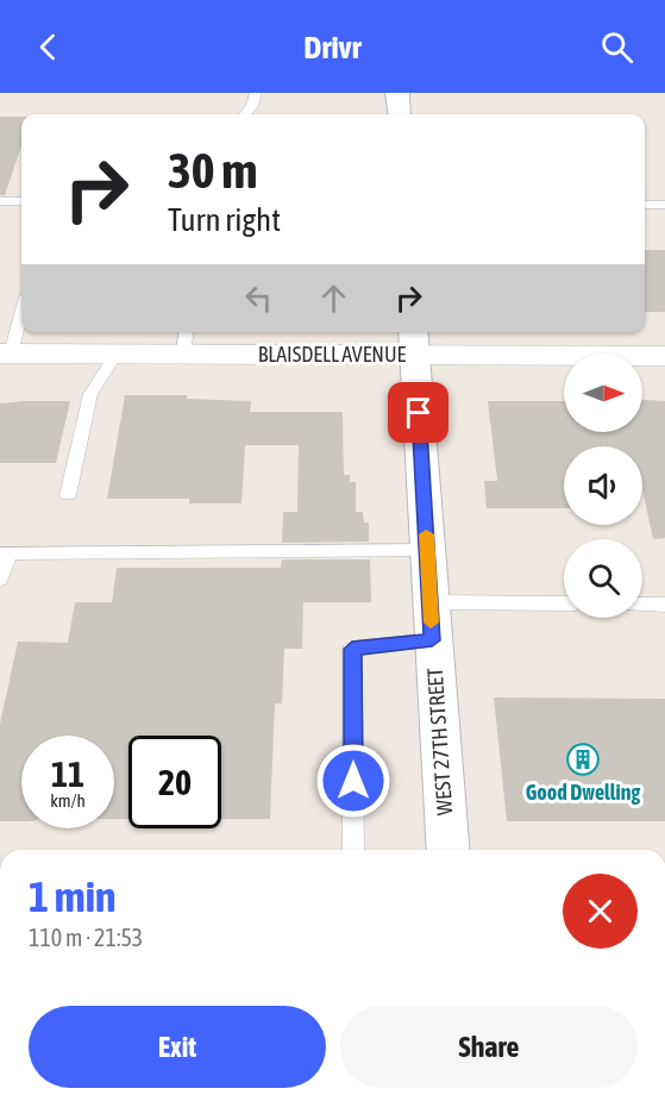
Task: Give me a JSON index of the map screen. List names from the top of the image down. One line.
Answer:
{"streets":{"street":["BLAISDELL AVENUE","WEST 27TH STREET"]},"crossings":[["BLAISDELL AVENUE","WEST 27TH STREET"]],"places":{"building":["Good Dwelling"]},"north":"right","page":{"header":"Drivr","turn":["30 m","Turn right"],"speed":"11 km/h","limit":"20","heading":["1 min","110 m · 21:53"],"buttons":["Exit","Share"]}}
